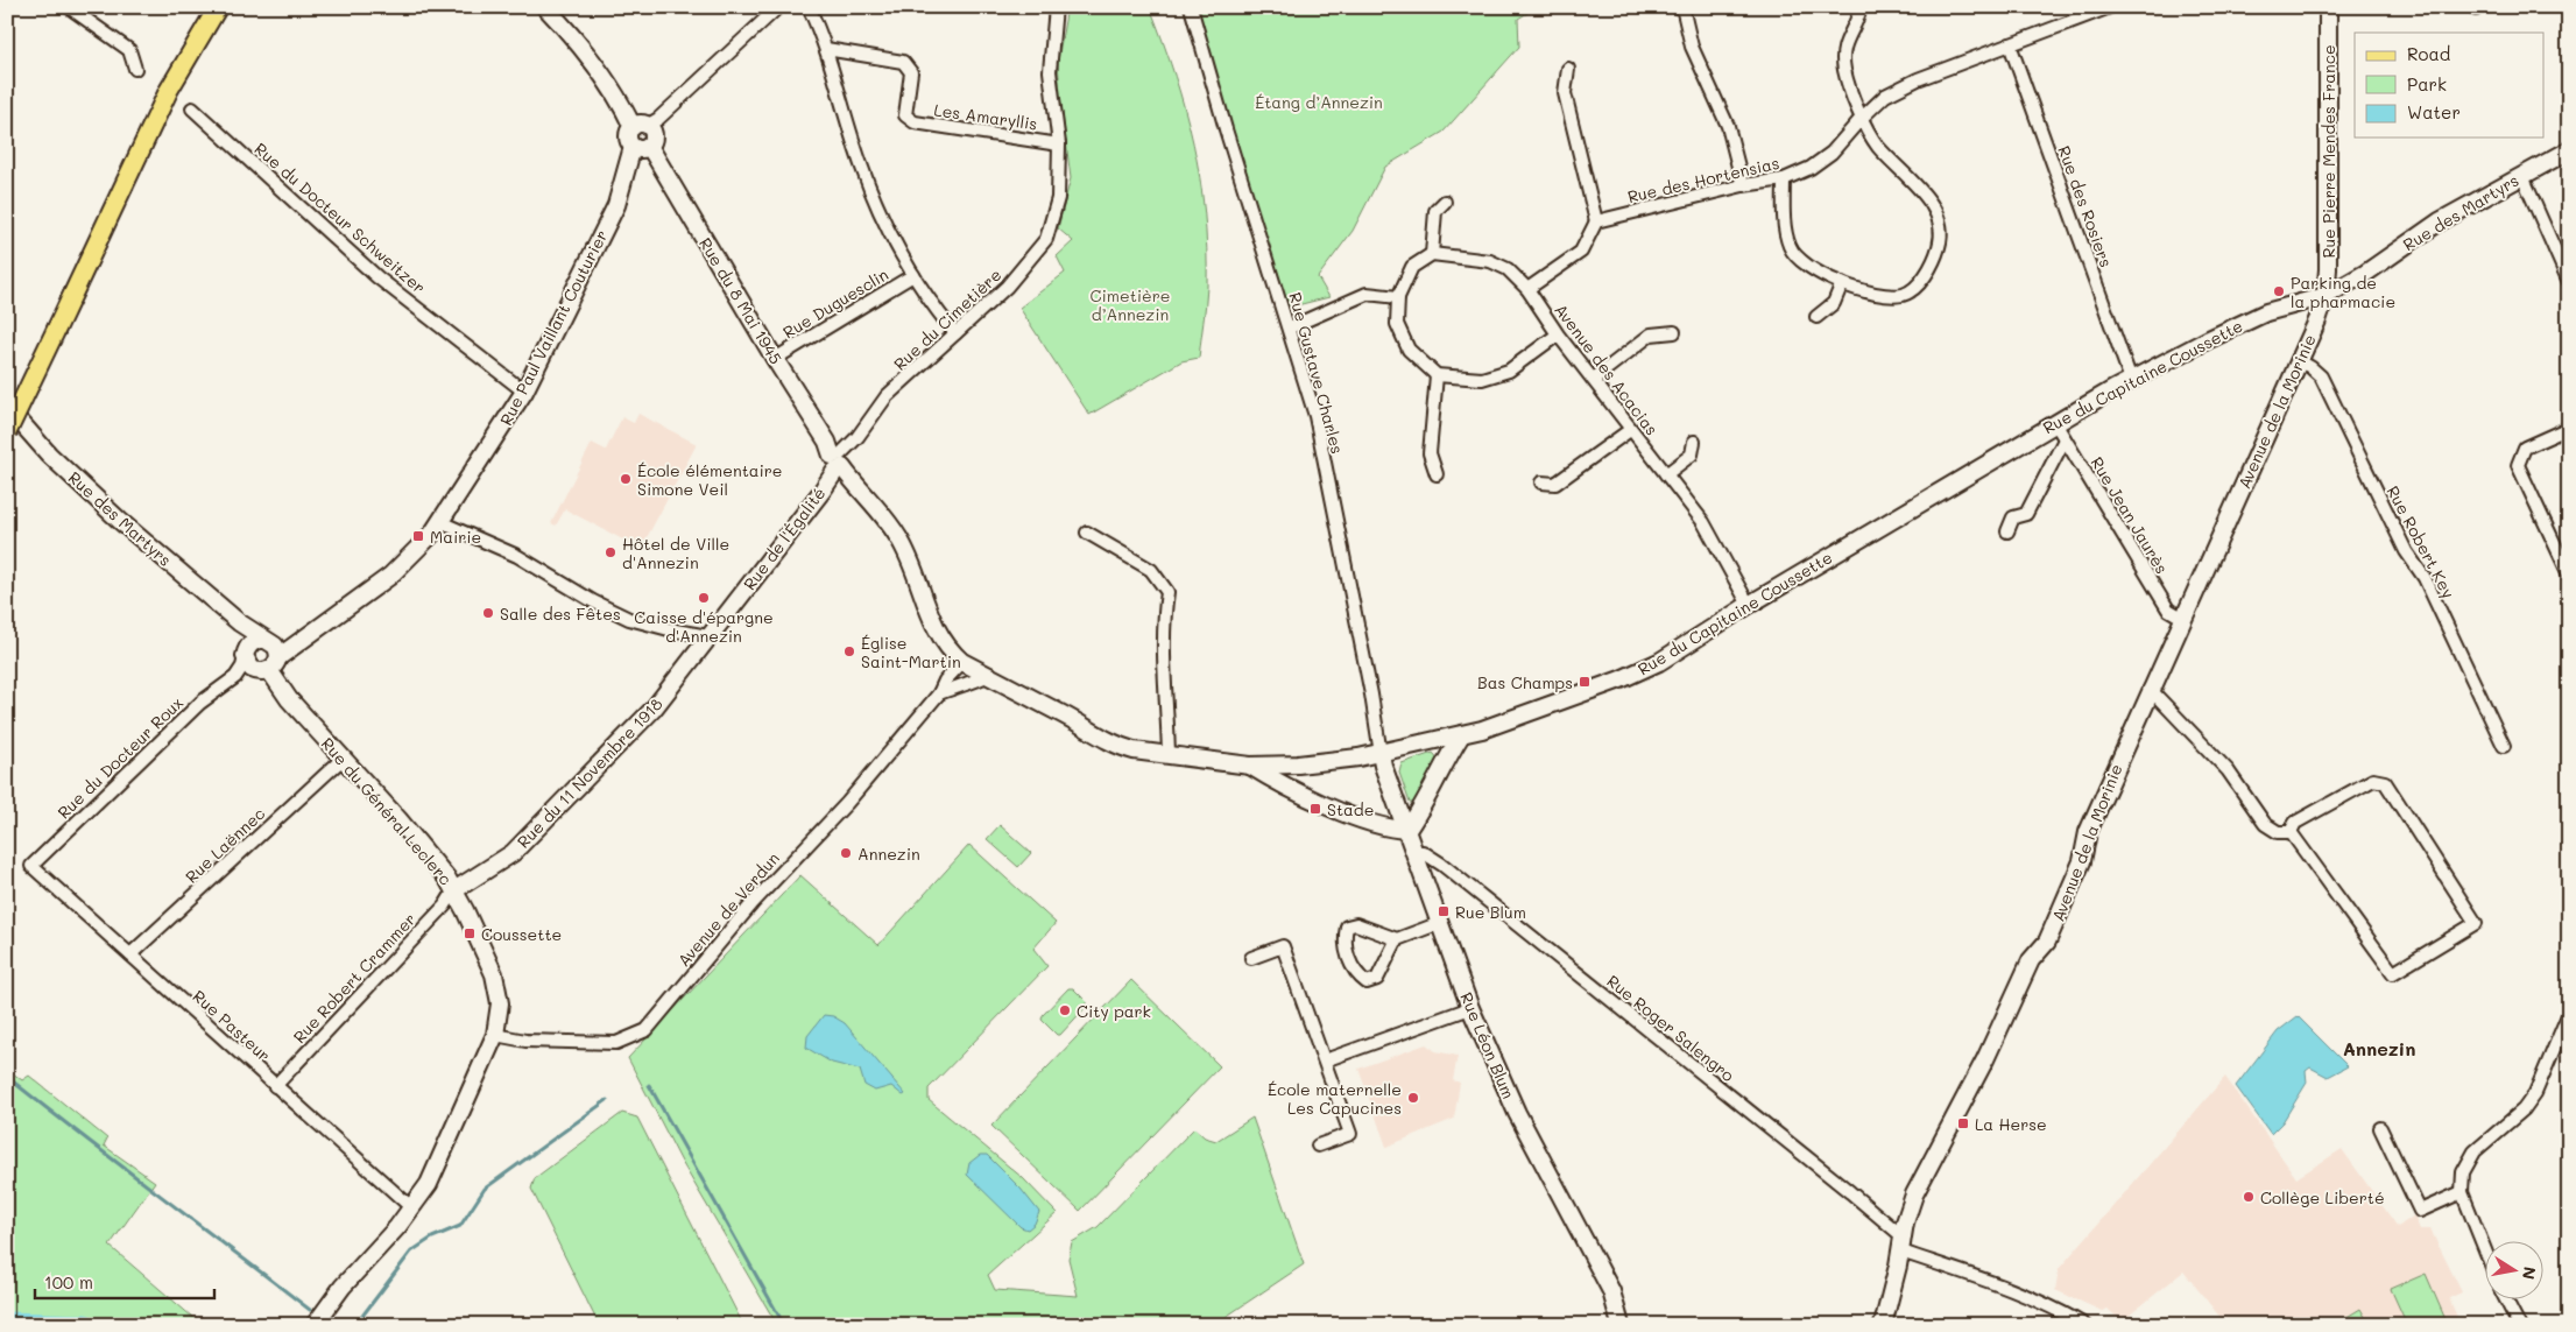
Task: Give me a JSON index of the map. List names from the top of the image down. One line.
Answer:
{"streets":{"street":["Les Amaryllis","Rue Pierre Mendes France","Rue des Hortensias","Rue des Rosiers","Rue des Martyrs","Rue du Docteur Schweitzer","Rue du 8 Mai 1945","Rue Duguesclin","Rue du Cimetière","Rue Paul Vaillant Couturier","Avenue des Acacias","Rue Gustave Charles","Rue du Capitaine Coussette","Avenue de la Morinie","Rue Jean Jaurès","Rue de l'Égalité","Rue Robert Key","Rue du Docteur Roux","Rue du 11 Novembre 1918","Rue du Général Leclerc","Rue Laënnec","Avenue de Verdun","Rue Robert Crammer","Rue Pasteur","Rue Roger Salengro","Rue Léon Blum"]},"crossings":[["Les Amaryllis","Rue du Cimetière"],["Rue Pierre Mendes France","Rue des Martyrs"],["Rue Pierre Mendes France","Rue du Capitaine Coussette"],["Rue Pierre Mendes France","Avenue de la Morinie"],["Rue des Hortensias","Rue des Rosiers"],["Rue des Rosiers","Rue du Capitaine Coussette"],["Rue des Martyrs","Rue du Capitaine Coussette"],["Rue des Martyrs","Avenue de la Morinie"],["Rue du Docteur Schweitzer","Rue Paul Vaillant Couturier"],["Rue du 8 Mai 1945","Rue Duguesclin"],["Rue du 8 Mai 1945","Rue du Cimetière"],["Rue du 8 Mai 1945","Rue Paul Vaillant Couturier"],["Rue du 8 Mai 1945","Rue du Capitaine Coussette"],["Rue du 8 Mai 1945","Rue de l'Égalité"],["Rue du Cimetière","Rue du Capitaine Coussette"],["Rue du Cimetière","Rue de l'Égalité"],["Rue Paul Vaillant Couturier","Rue du Docteur Roux"],["Rue Paul Vaillant Couturier","Rue du Général Leclerc"],["Avenue des Acacias","Rue du Capitaine Coussette"],["Rue Gustave Charles","Rue du Capitaine Coussette"],["Rue Gustave Charles","Rue Léon Blum"],["Rue du Capitaine Coussette","Avenue de la Morinie"],["Rue du Capitaine Coussette","Rue Jean Jaurès"],["Rue du Capitaine Coussette","Rue de l'Égalité"],["Rue du Capitaine Coussette","Avenue de Verdun"],["Rue du Capitaine Coussette","Rue Léon Blum"],["Avenue de la Morinie","Rue Jean Jaurès"],["Avenue de la Morinie","Rue Robert Key"],["Avenue de la Morinie","Rue Roger Salengro"],["Rue de l'Égalité","Rue du 11 Novembre 1918"],["Rue du Docteur Roux","Rue du Général Leclerc"],["Rue du Docteur Roux","Rue Pasteur"],["Rue du 11 Novembre 1918","Rue du Général Leclerc"],["Rue du 11 Novembre 1918","Rue Robert Crammer"],["Rue du Général Leclerc","Rue Laënnec"],["Rue du Général Leclerc","Avenue de Verdun"],["Rue du Général Leclerc","Rue Robert Crammer"],["Rue du Général Leclerc","Rue Pasteur"],["Rue Laënnec","Rue Pasteur"],["Rue Robert Crammer","Rue Pasteur"],["Rue Roger Salengro","Rue Léon Blum"]],"districts":["Annezin"],"parks":["Étang d’Annezin","Cimetière d’Annezin"],"places":{"other":["Parking de la pharmacie","École élémentaire Simone Veil","Hôtel de Ville d'Annezin","Caisse d'épargne d'Annezin","Salle des Fêtes","Église Saint-Martin","Annezin","City park","École maternelle Les Capucines","Collège Liberté"],"transit":["Mairie","Bas Champs","Stade","Rue Blum","Coussette","La Herse"]},"legend":["Road","Park","Water"],"scale_bar":"100 m","north":"right"}
